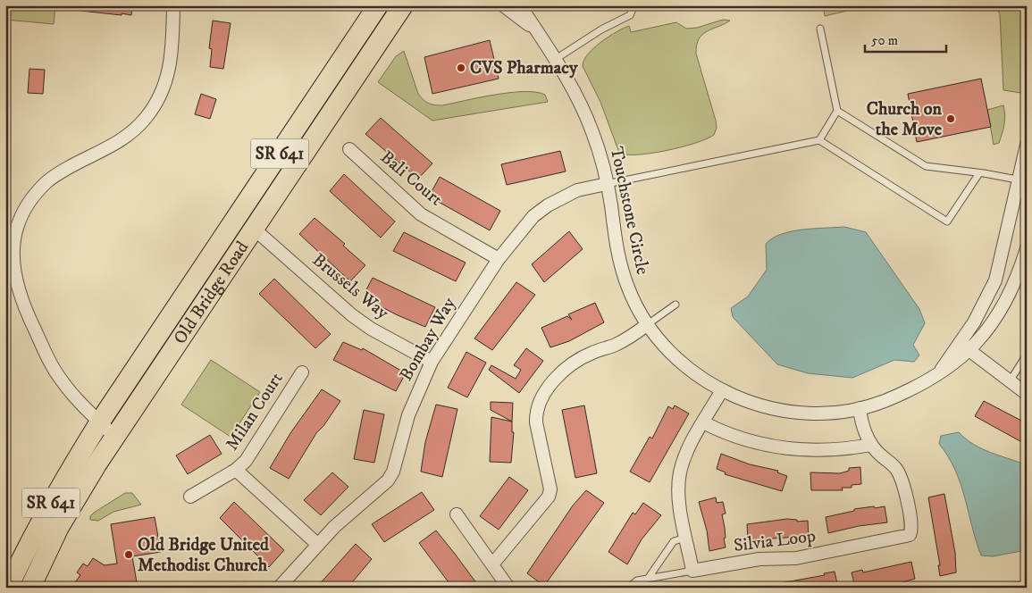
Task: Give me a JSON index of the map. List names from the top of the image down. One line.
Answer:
{"streets":{"main road":["SR 641","Old Bridge Road"],"street":["Bali Court","Touchstone Circle","Brussels Way","Bombay Way","Milan Court","Silvia Loop"]},"crossings":[["Bali Court","Bombay Way"],["Touchstone Circle","Bombay Way"],["Touchstone Circle","Silvia Loop"],["Brussels Way","Old Bridge Road"],["Brussels Way","Bombay Way"]],"places":["CVS Pharmacy","Church on the Move","Old Bridge United Methodist Church"],"scale_bar":"50 m"}
